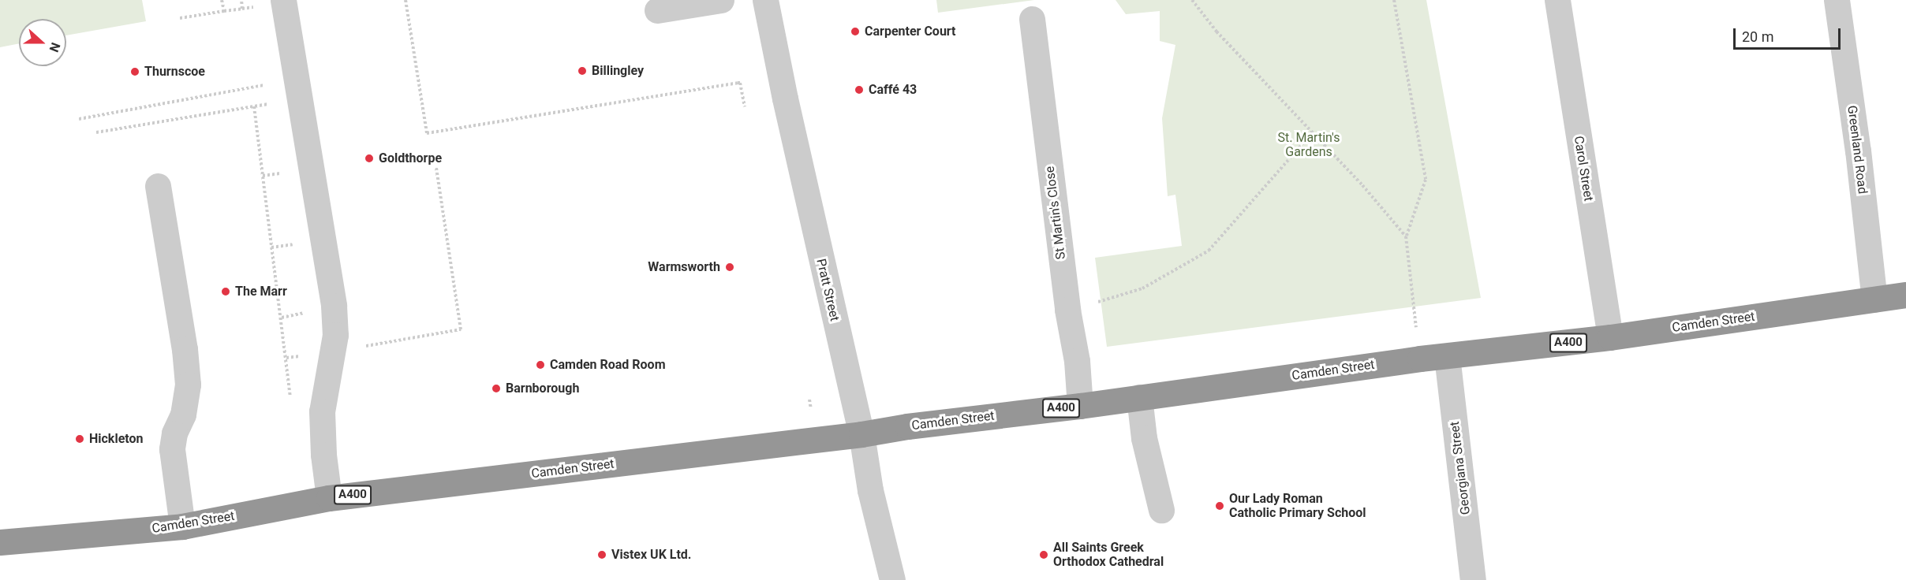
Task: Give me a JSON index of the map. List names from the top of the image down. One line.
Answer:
{"streets":{"highway":["Camden Street","A400"],"street":["Greenland Road","Carol Street","St Martin's Close","Pratt Street","Georgiana Street"]},"crossings":[["Greenland Road","Camden Street"],["Carol Street","Camden Street"],["St Martin's Close","Camden Street"],["Pratt Street","Camden Street"],["Camden Street","Georgiana Street"]],"parks":["St. Martin's Gardens"],"places":["Carpenter Court","Billingley","Thurnscoe","Caffé 43","Goldthorpe","Warmsworth","The Marr","Camden Road Room","Barnborough","Hickleton","Our Lady Roman Catholic Primary School","Vistex UK Ltd.","All Saints Greek Orthodox Cathedral"],"scale_bar":"20 m","north":"right"}
